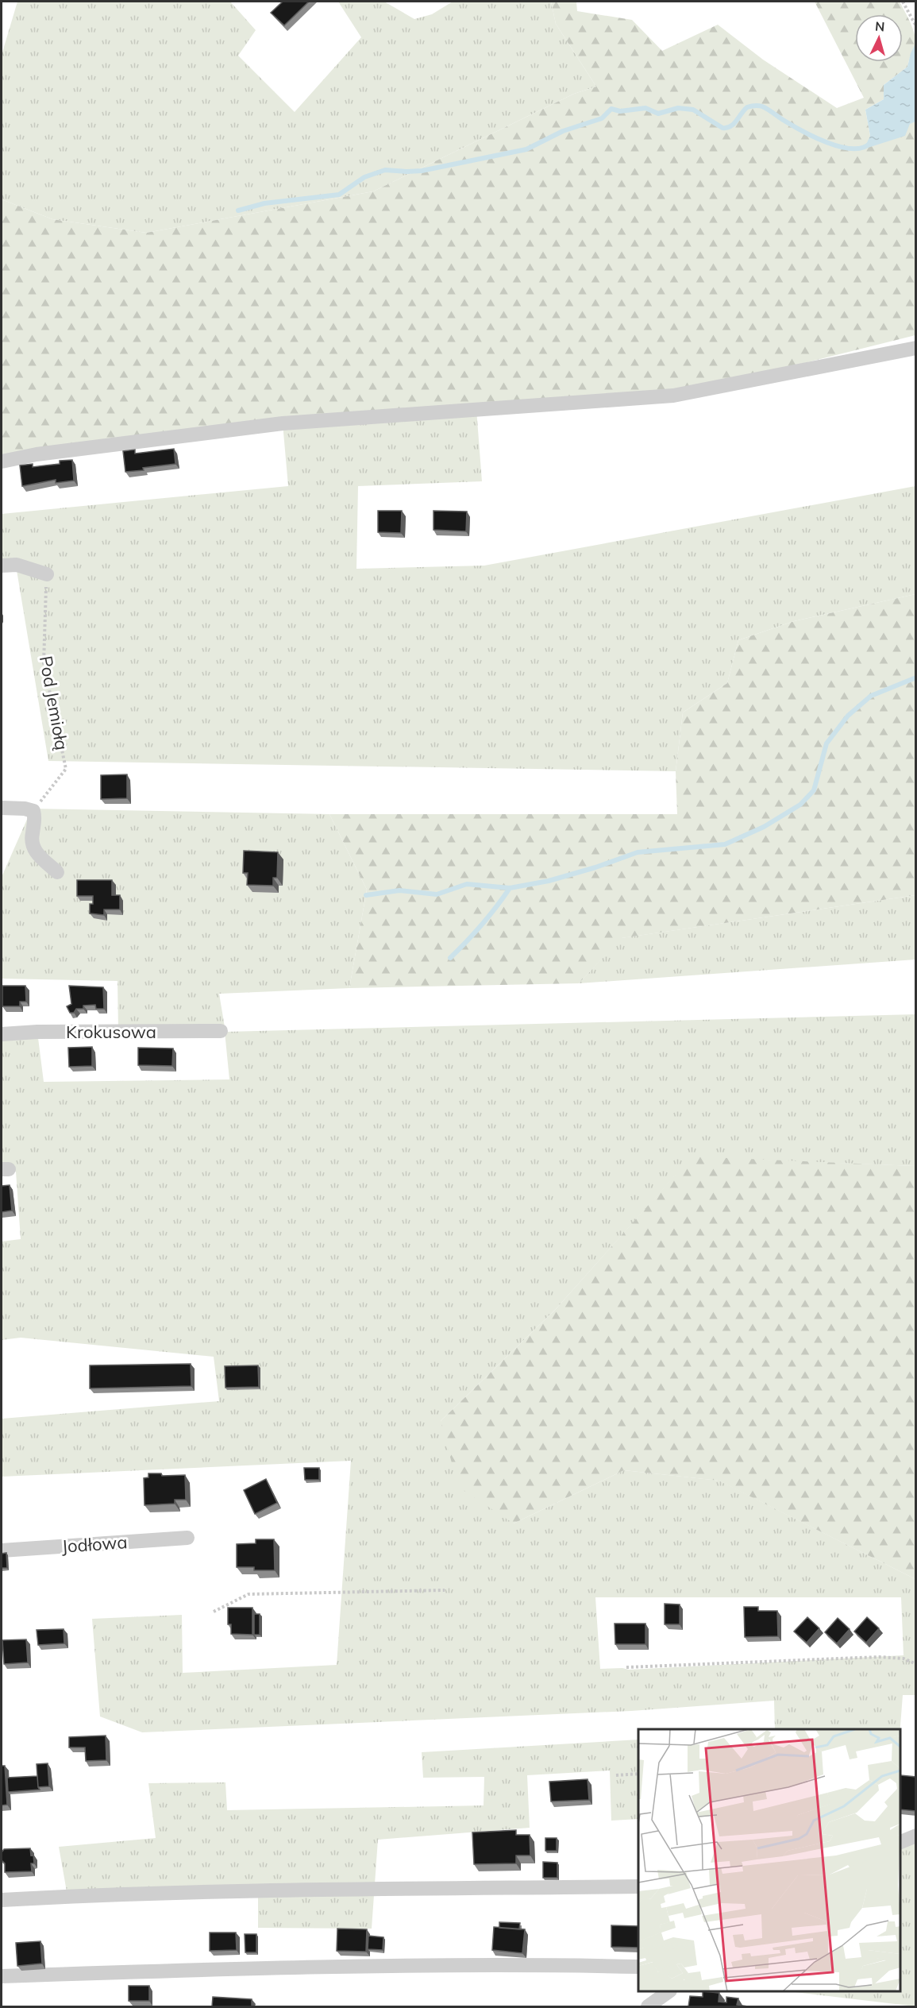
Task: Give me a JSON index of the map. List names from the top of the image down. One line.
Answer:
{"streets":{"street":["Krokusowa","Jodłowa"],"path":["Pod Jemiołą"]},"north":"top"}
